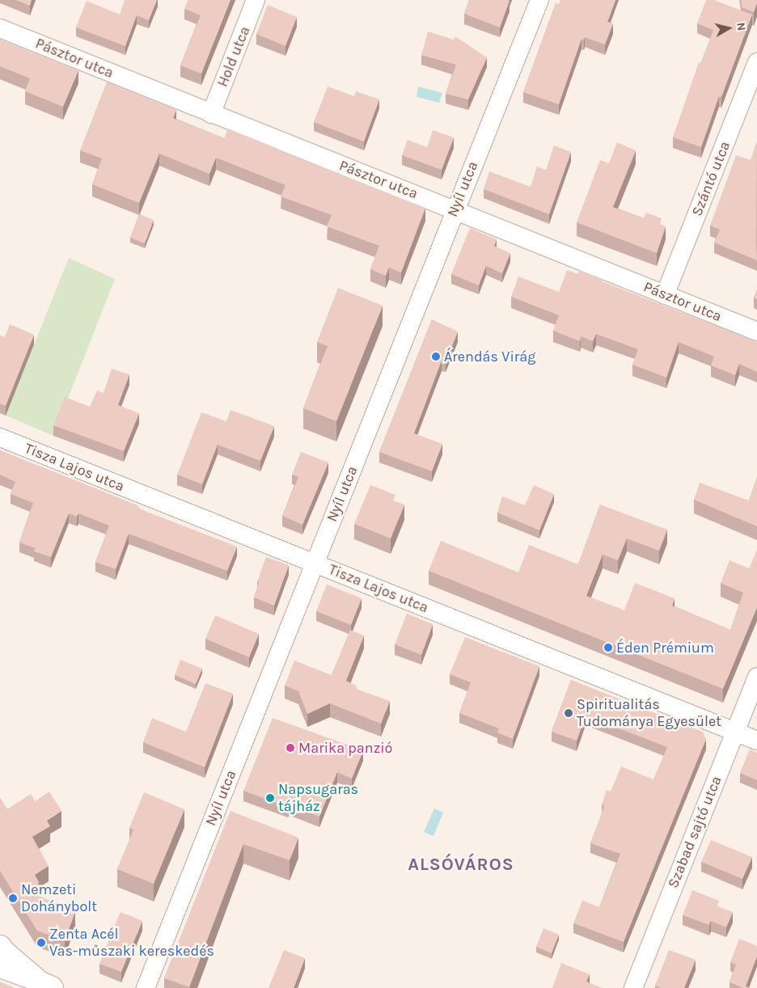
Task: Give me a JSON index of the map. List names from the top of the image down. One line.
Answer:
{"streets":{"street":["Hold utca","Pásztor utca","Szántó utca","Nyíl utca","Tisza Lajos utca","Szabad sajtó utca"]},"crossings":[["Hold utca","Pásztor utca"],["Pásztor utca","Szántó utca"],["Pásztor utca","Nyíl utca"],["Nyíl utca","Tisza Lajos utca"],["Tisza Lajos utca","Szabad sajtó utca"]],"districts":["ALSÓVÁROS"],"places":["Árendás Virág","Éden Prémium","Spiritualitás Tudománya Egyesület","Marika panzió","Napsugaras tájház","Nemzeti Dohánybolt","Zenta Acél Vas-műszaki kereskedés"],"north":"right"}
